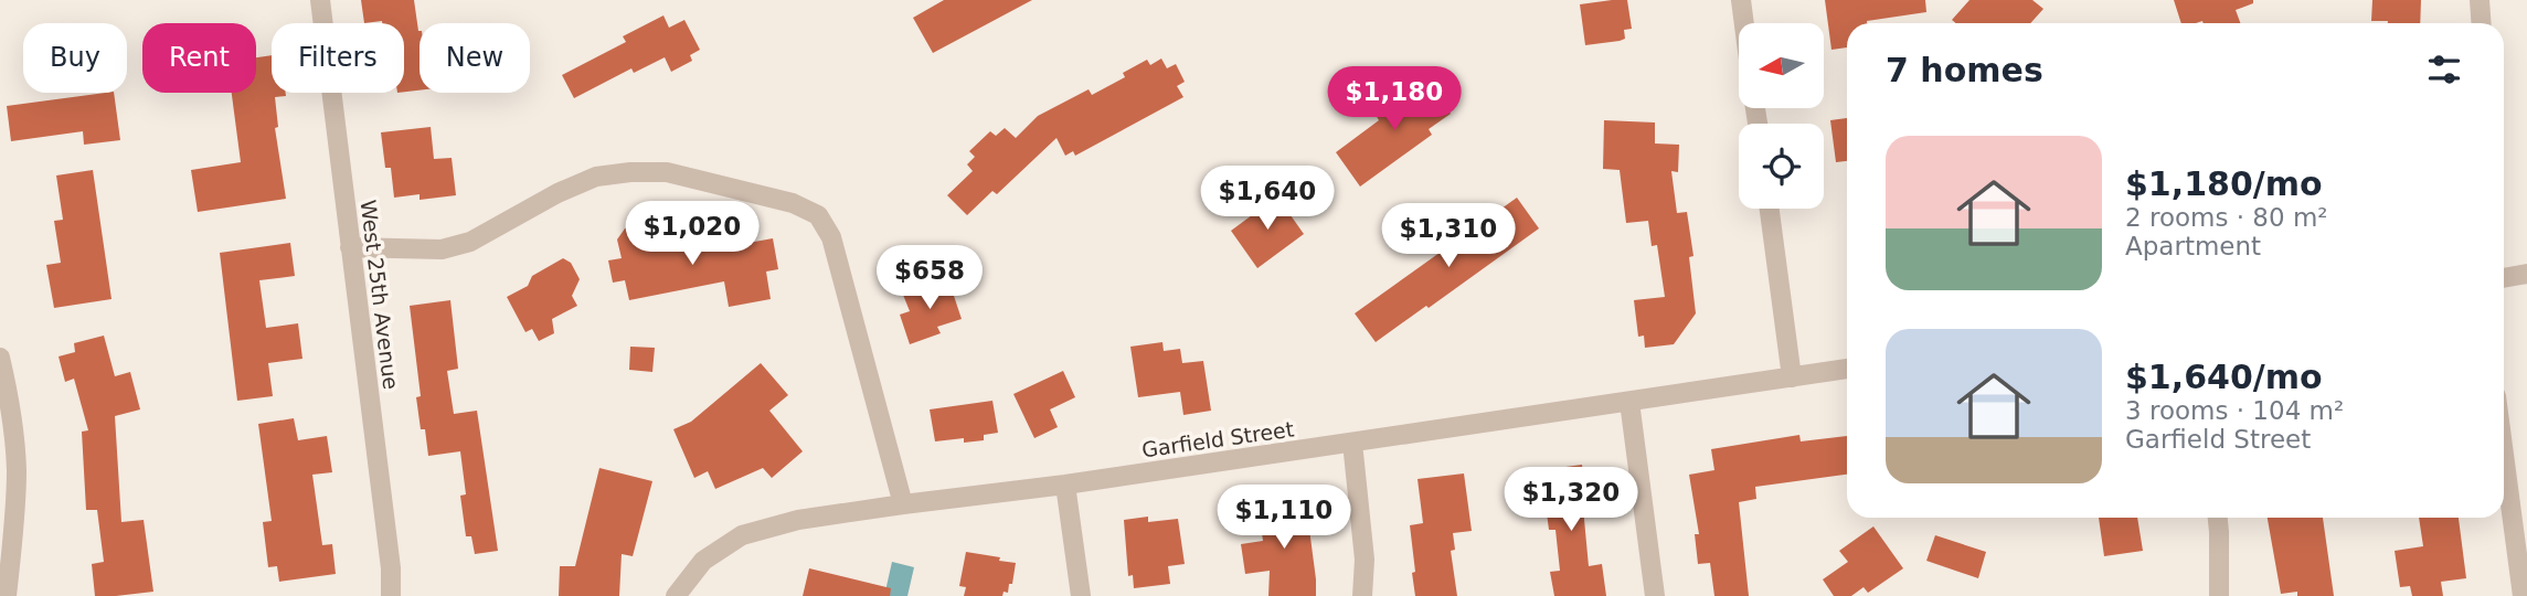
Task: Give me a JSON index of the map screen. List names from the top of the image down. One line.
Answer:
{"streets":{"street":["West 25th Avenue","Garfield Street"]},"north":"left","page":{"chip":["Buy","Rent","Filters","New"],"heading":"7 homes","price":["$1,180","$1,640","$1,020","$1,310","$658","$1,320","$1,110"],"list":[{"name":"$1,180/mo","note":"2 rooms · 80 m² · Apartment"},{"name":"$1,640/mo","note":"3 rooms · 104 m² · Garfield Street"}]}}
